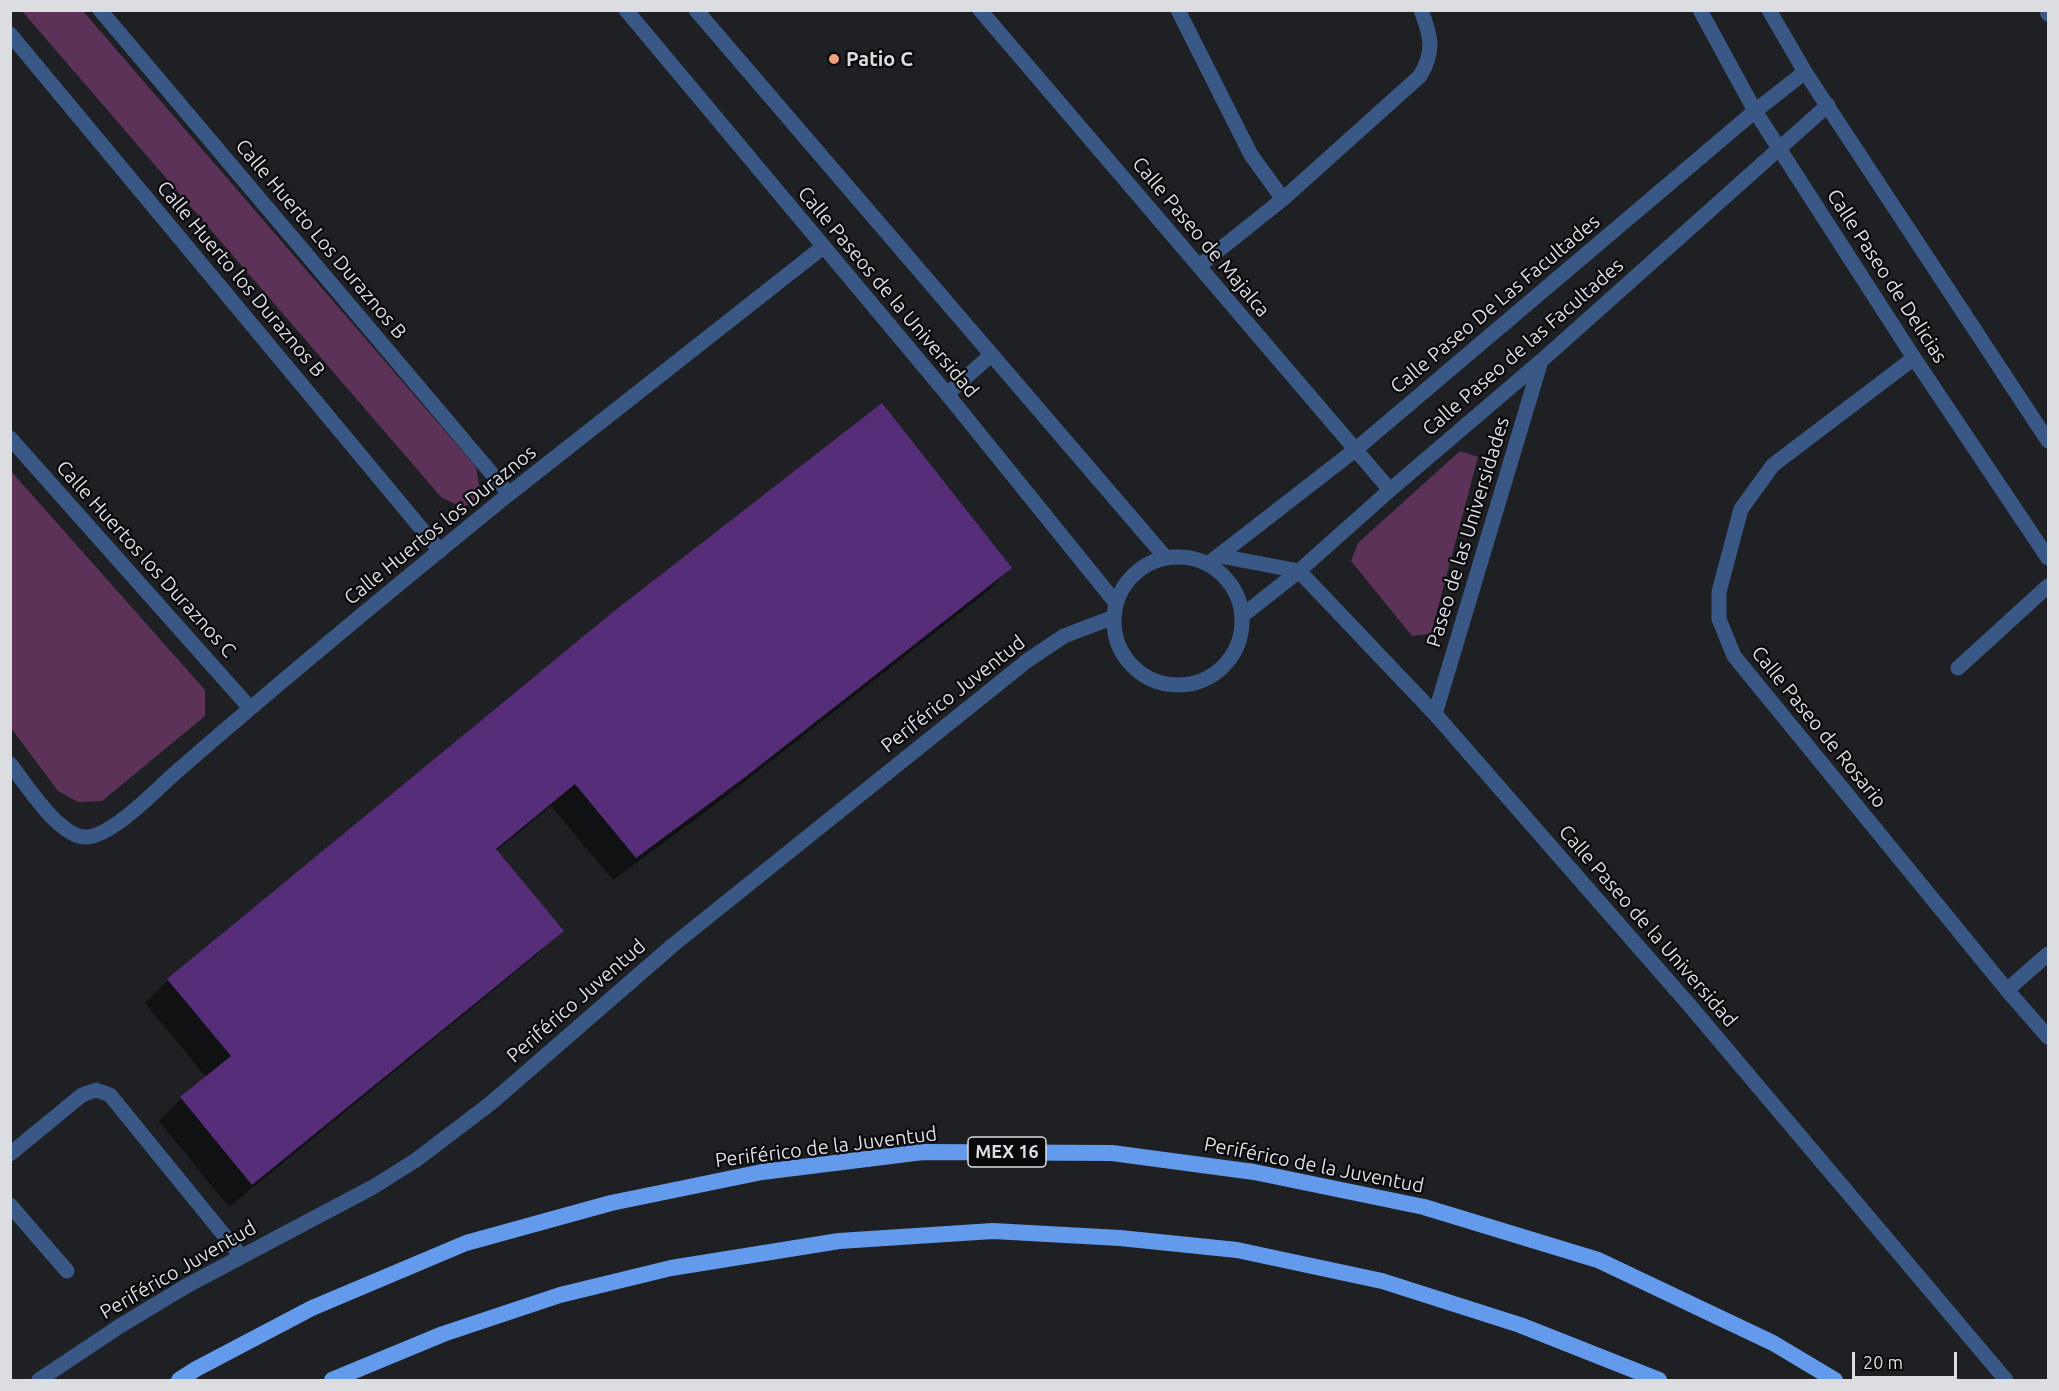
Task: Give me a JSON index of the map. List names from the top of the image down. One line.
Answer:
{"streets":{"highway":["Periférico de la Juventud","MEX 16"],"street":["Calle Paseo de Majalca","Calle Huerto Los Duraznos B","Calle Paseo de Delicias","Calle Huerto los Duraznos B","Calle Paseos de la Universidad","Calle Paseo De Las Facultades","Calle Paseo de las Facultades","Calle Huertos los Duraznos","Paseo de las Universidades","Calle Huertos los Duraznos C","Periférico Juventud","Calle Paseo de Rosario","Calle Paseo de la Universidad"]},"crossings":[["Calle Paseo de Majalca","Calle Paseo De Las Facultades"],["Calle Paseo de Majalca","Calle Paseo de las Facultades"],["Calle Huerto Los Duraznos B","Calle Huertos los Duraznos"],["Calle Paseo de Delicias","Calle Paseo De Las Facultades"],["Calle Paseo de Delicias","Calle Paseo de las Facultades"],["Calle Paseo de Delicias","Calle Paseo de Rosario"],["Calle Huerto los Duraznos B","Calle Huertos los Duraznos"],["Calle Paseos de la Universidad","Calle Paseo De Las Facultades"],["Calle Paseos de la Universidad","Calle Paseo de las Facultades"],["Calle Paseos de la Universidad","Calle Huertos los Duraznos"],["Calle Paseos de la Universidad","Periférico Juventud"],["Calle Paseo De Las Facultades","Calle Paseo de las Facultades"],["Calle Paseo De Las Facultades","Periférico Juventud"],["Calle Paseo de las Facultades","Paseo de las Universidades"],["Calle Paseo de las Facultades","Periférico Juventud"],["Calle Paseo de las Facultades","Calle Paseo de la Universidad"],["Calle Huertos los Duraznos","Calle Huertos los Duraznos C"],["Paseo de las Universidades","Calle Paseo de la Universidad"]],"places":["Patio C"],"scale_bar":"20 m"}
